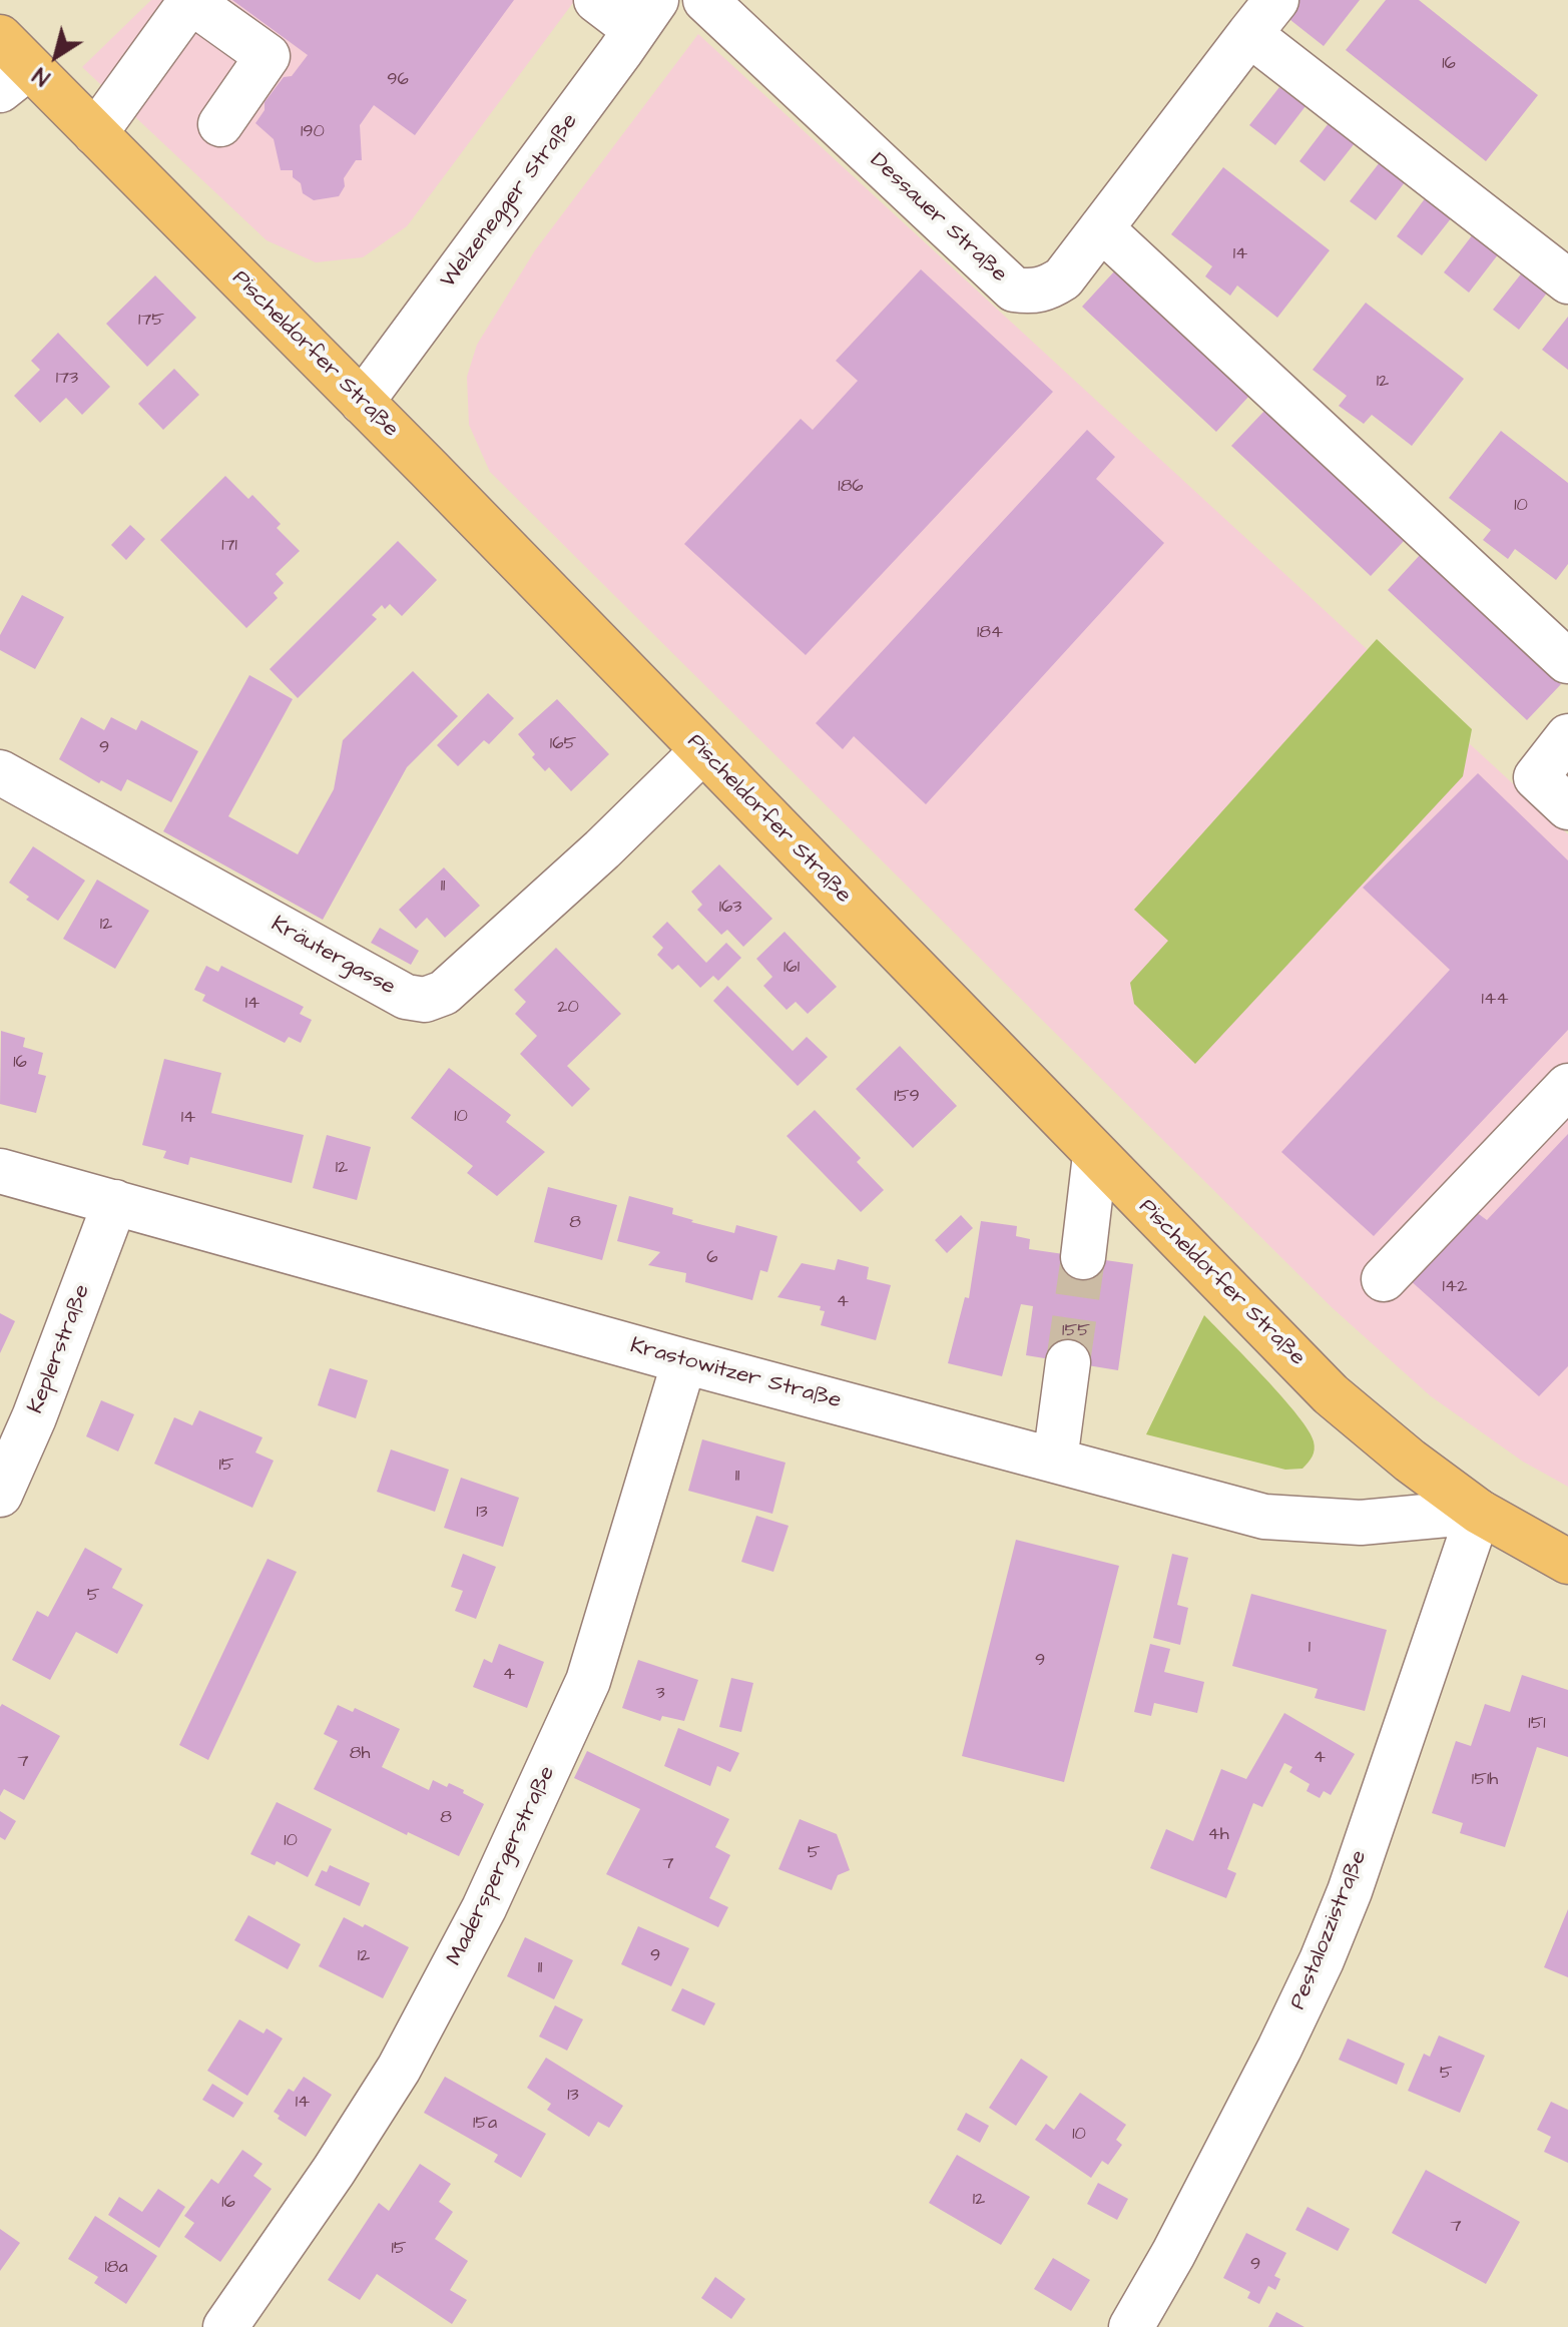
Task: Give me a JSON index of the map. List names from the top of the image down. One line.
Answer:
{"streets":{"main road":["Pischeldorfer Straße"],"street":["Welzenegger Straße","Dessauer Straße","Kräutergasse","Keplerstraße","Krastowitzer Straße","Maderspergerstraße","Pestalozzistraße"]},"crossings":[["Welzenegger Straße","Pischeldorfer Straße"],["Pischeldorfer Straße","Kräutergasse"],["Pischeldorfer Straße","Krastowitzer Straße"],["Pischeldorfer Straße","Pestalozzistraße"],["Keplerstraße","Krastowitzer Straße"],["Krastowitzer Straße","Maderspergerstraße"],["Krastowitzer Straße","Pestalozzistraße"]],"house_numbers":["16","96","190","14","175","173","12","186","10","171","184","165","9","11","163","12","161","144","14","20","16","159","10","14","12","8","6","142","4","155","15","11","13","5","1","9","4","3","151","8h","4","7","151h","8","4h","10","5","7","12","9","11","5","13","14","15a","10","12","16","7","15","9","18a"],"north":"bottom left"}
